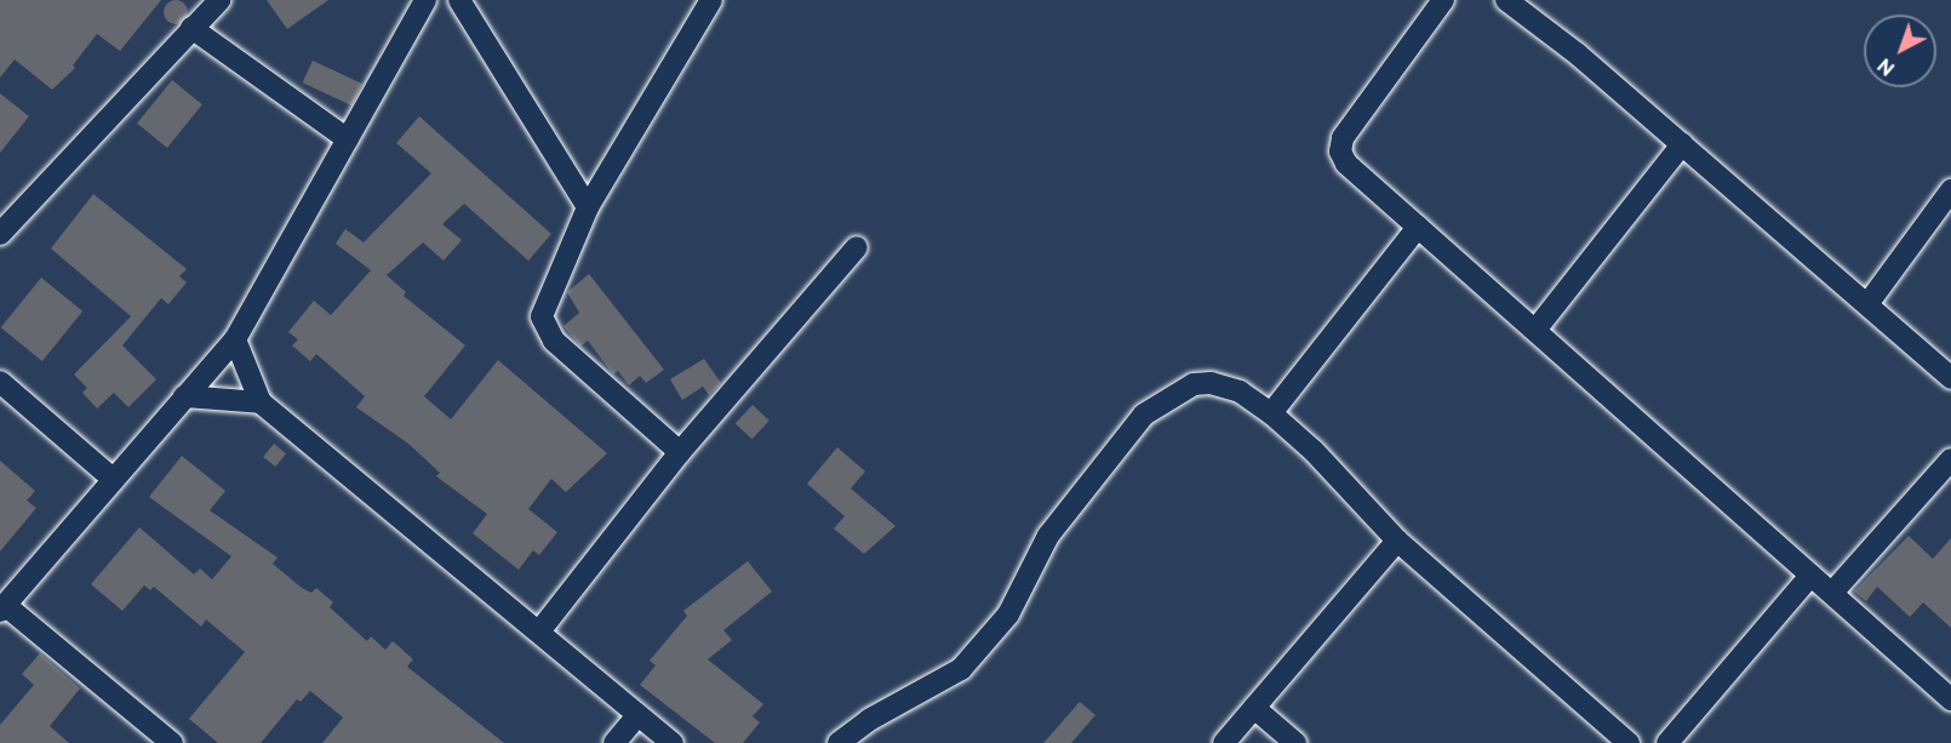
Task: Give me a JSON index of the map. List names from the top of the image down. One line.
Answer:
{"north":"bottom left"}
